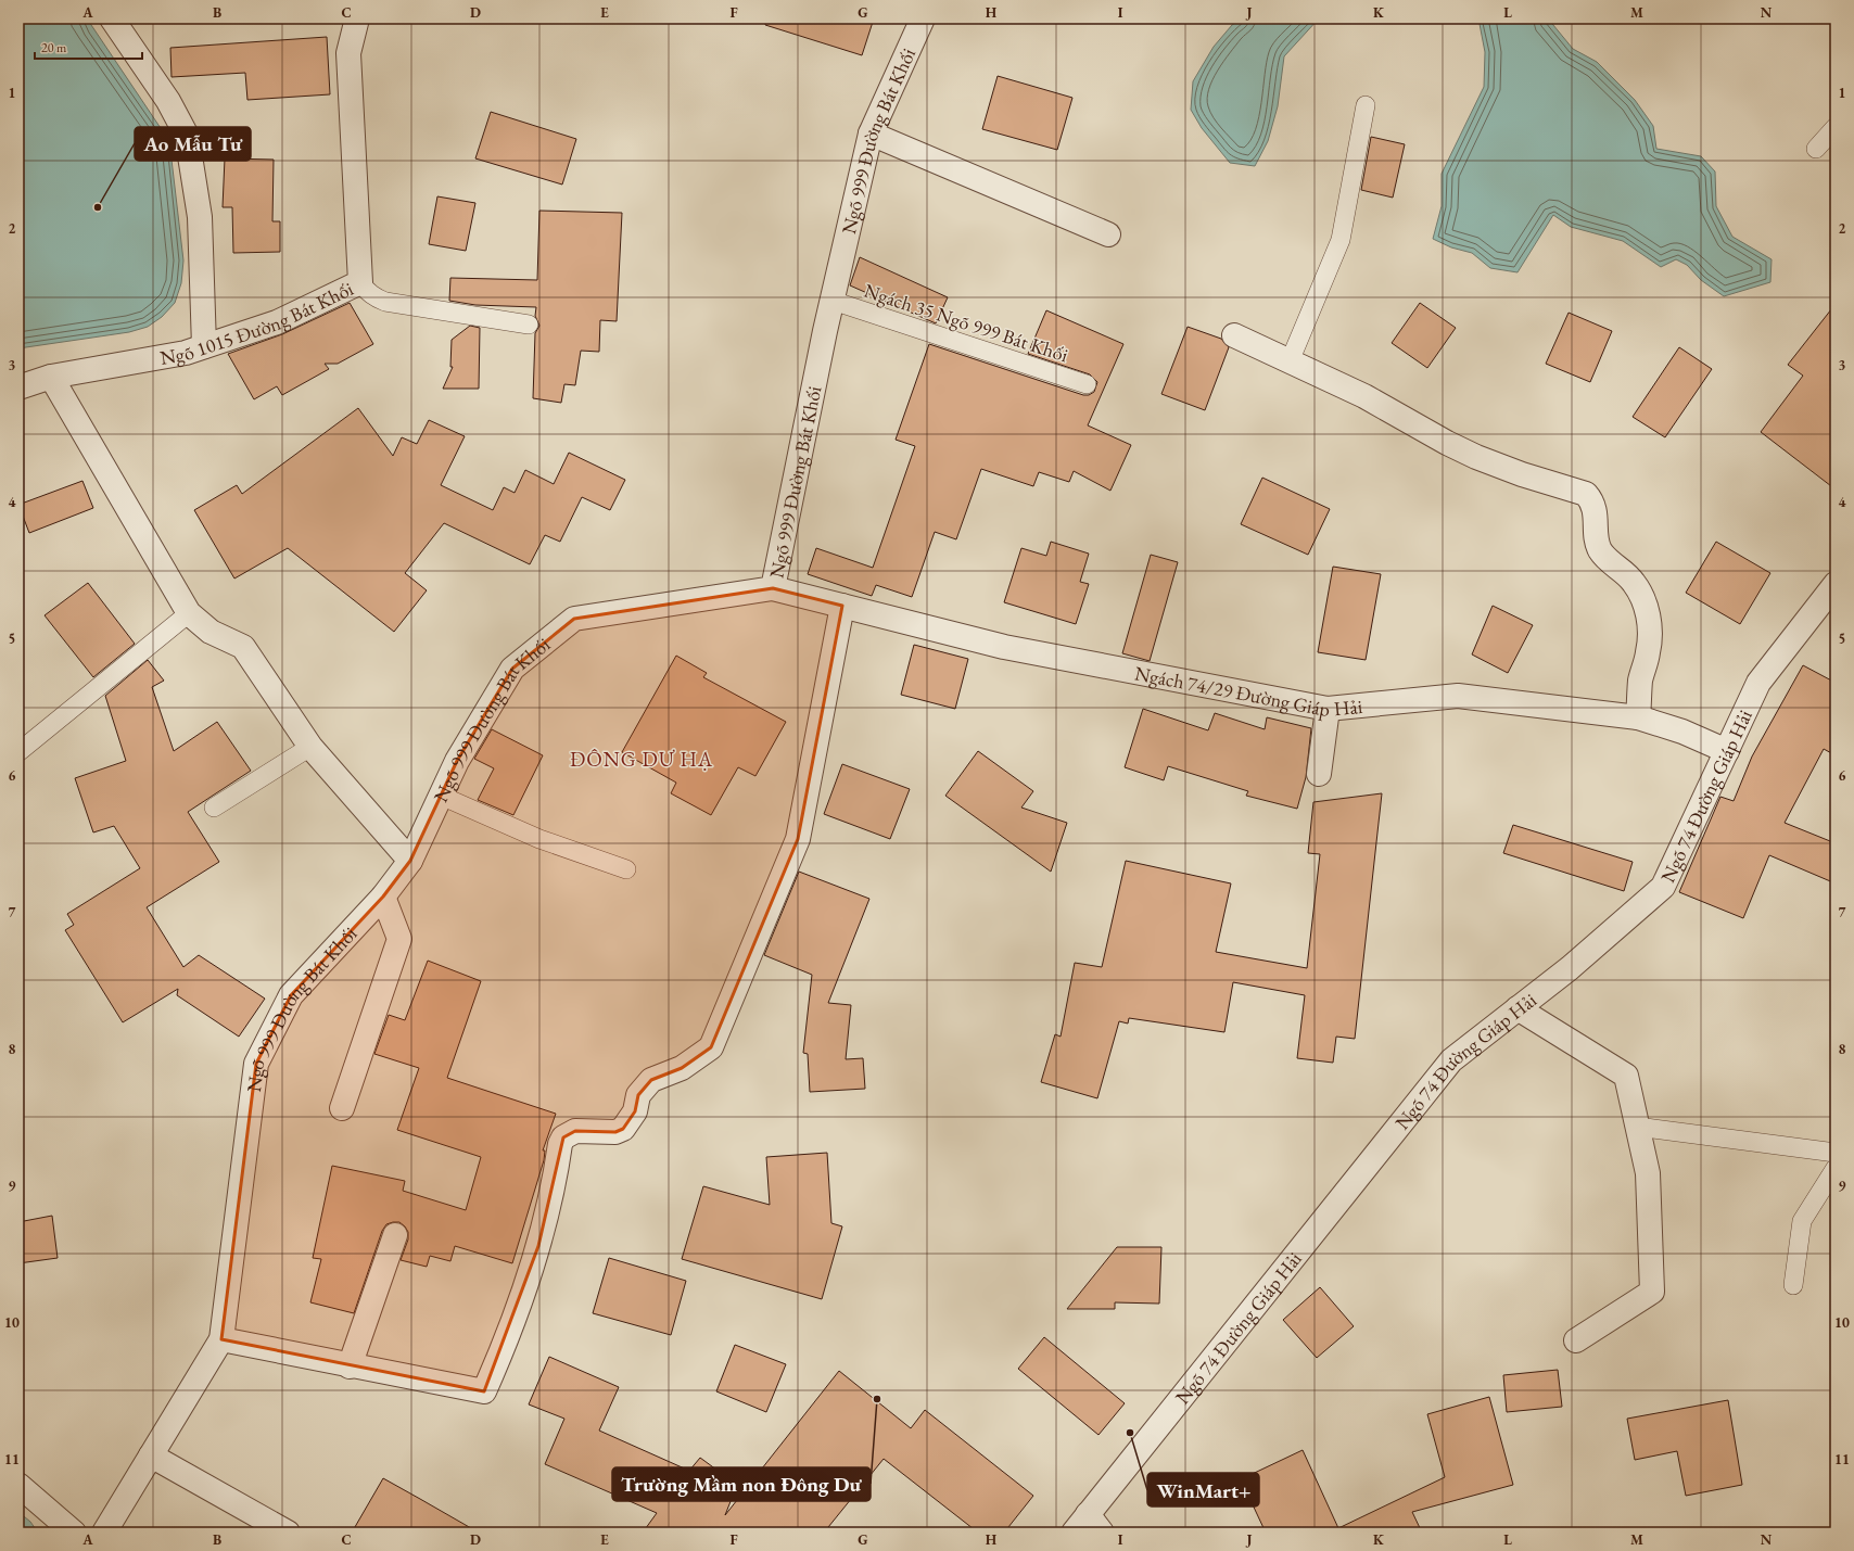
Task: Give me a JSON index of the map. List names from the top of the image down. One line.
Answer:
{"streets":{"street":["Ngõ 999 Đường Bát Khối","Ngõ 1015 Đường Bát Khối","Ngách 74/29 Đường Giáp Hải","Ngõ 74 Đường Giáp Hải"],"lane":["Ngách 35 Ngõ 999 Bát Khối"]},"crossings":[["Ngõ 999 Đường Bát Khối","Ngách 35 Ngõ 999 Bát Khối"],["Ngõ 999 Đường Bát Khối","Ngách 74/29 Đường Giáp Hải"],["Ngách 74/29 Đường Giáp Hải","Ngõ 74 Đường Giáp Hải"]],"districts":["ĐÔNG DƯ HẠ"],"places":["Ao Mẫu Tư","Trường Mầm non Đông Dư","WinMart+"],"scale_bar":"20 m","grid":{"columns":["A","B","C","D","E","F","G","H","I","J","K","L","M","N"],"rows":["1","2","3","4","5","6","7","8","9","10","11"]}}
